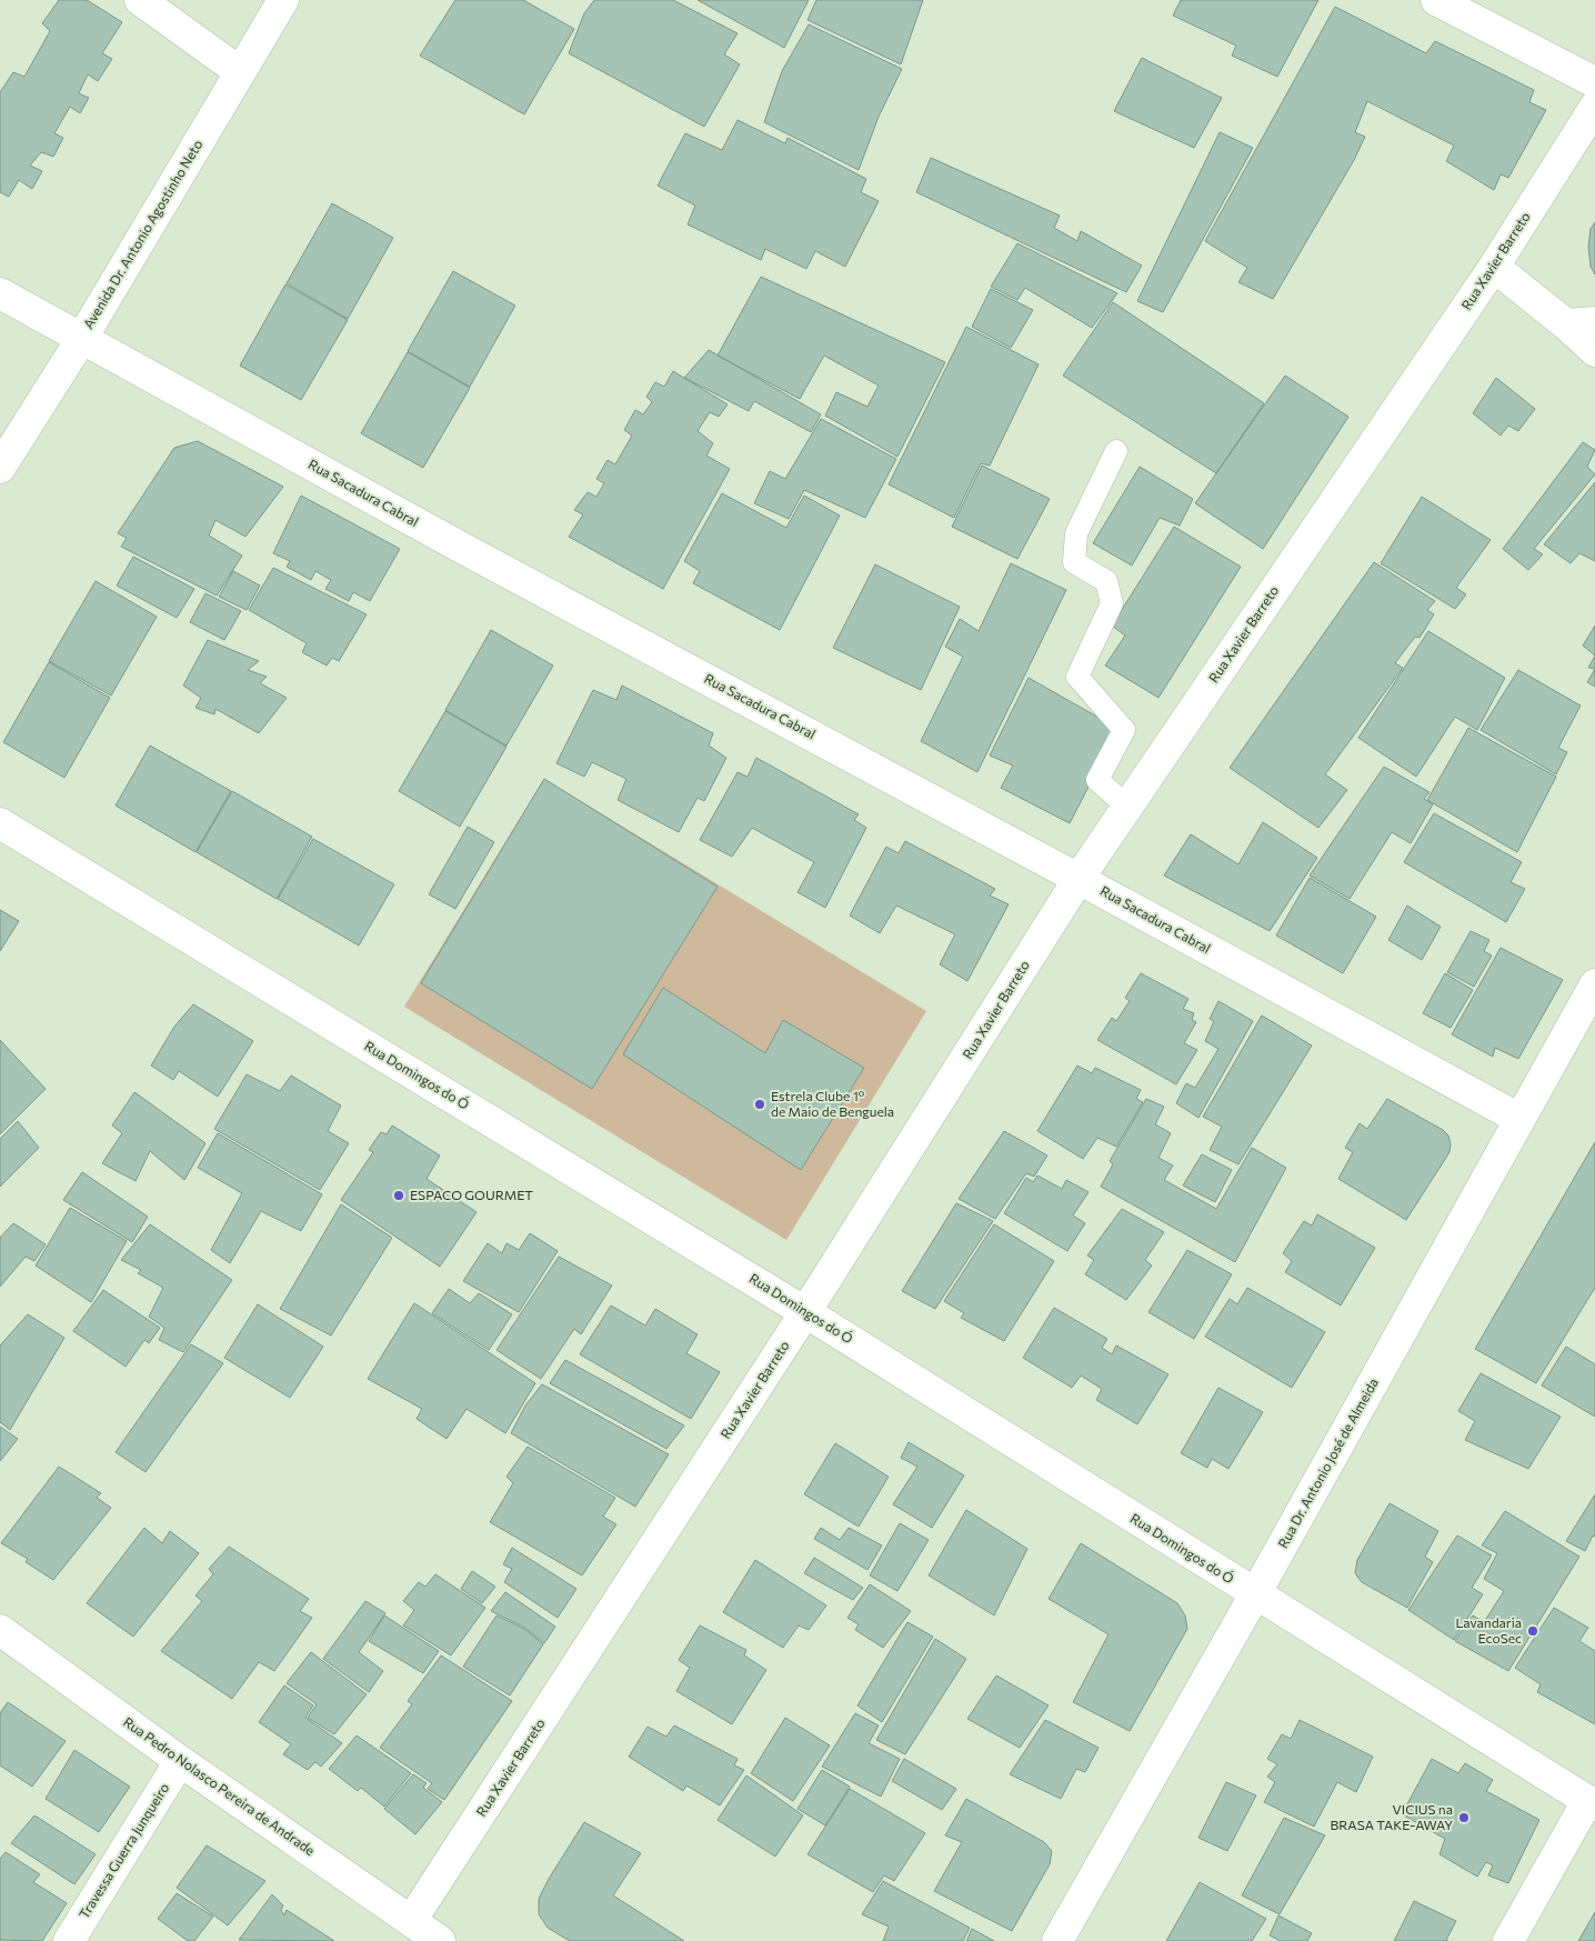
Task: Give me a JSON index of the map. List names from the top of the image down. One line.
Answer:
{"streets":{"street":["Avenida Dr. Antonio Agostinho Neto","Rua Xavier Barreto","Rua Sacadura Cabral","Rua Domingos do Ó","Rua Dr. Antonio José de Almeida","Rua Pedro Nolasco Pereira de Andrade","Travessa Guerra Junqueiro"]},"crossings":[["Avenida Dr. Antonio Agostinho Neto","Rua Sacadura Cabral"],["Rua Xavier Barreto","Rua Sacadura Cabral"],["Rua Xavier Barreto","Rua Domingos do Ó"],["Rua Xavier Barreto","Rua Pedro Nolasco Pereira de Andrade"],["Rua Sacadura Cabral","Rua Dr. Antonio José de Almeida"],["Rua Domingos do Ó","Rua Dr. Antonio José de Almeida"],["Rua Pedro Nolasco Pereira de Andrade","Travessa Guerra Junqueiro"]],"places":["Estrela Clube 1º de Maio de Benguela","ESPACO GOURMET","Lavandaria EcoSec","VICIUS na BRASA TAKE-AWAY"]}
